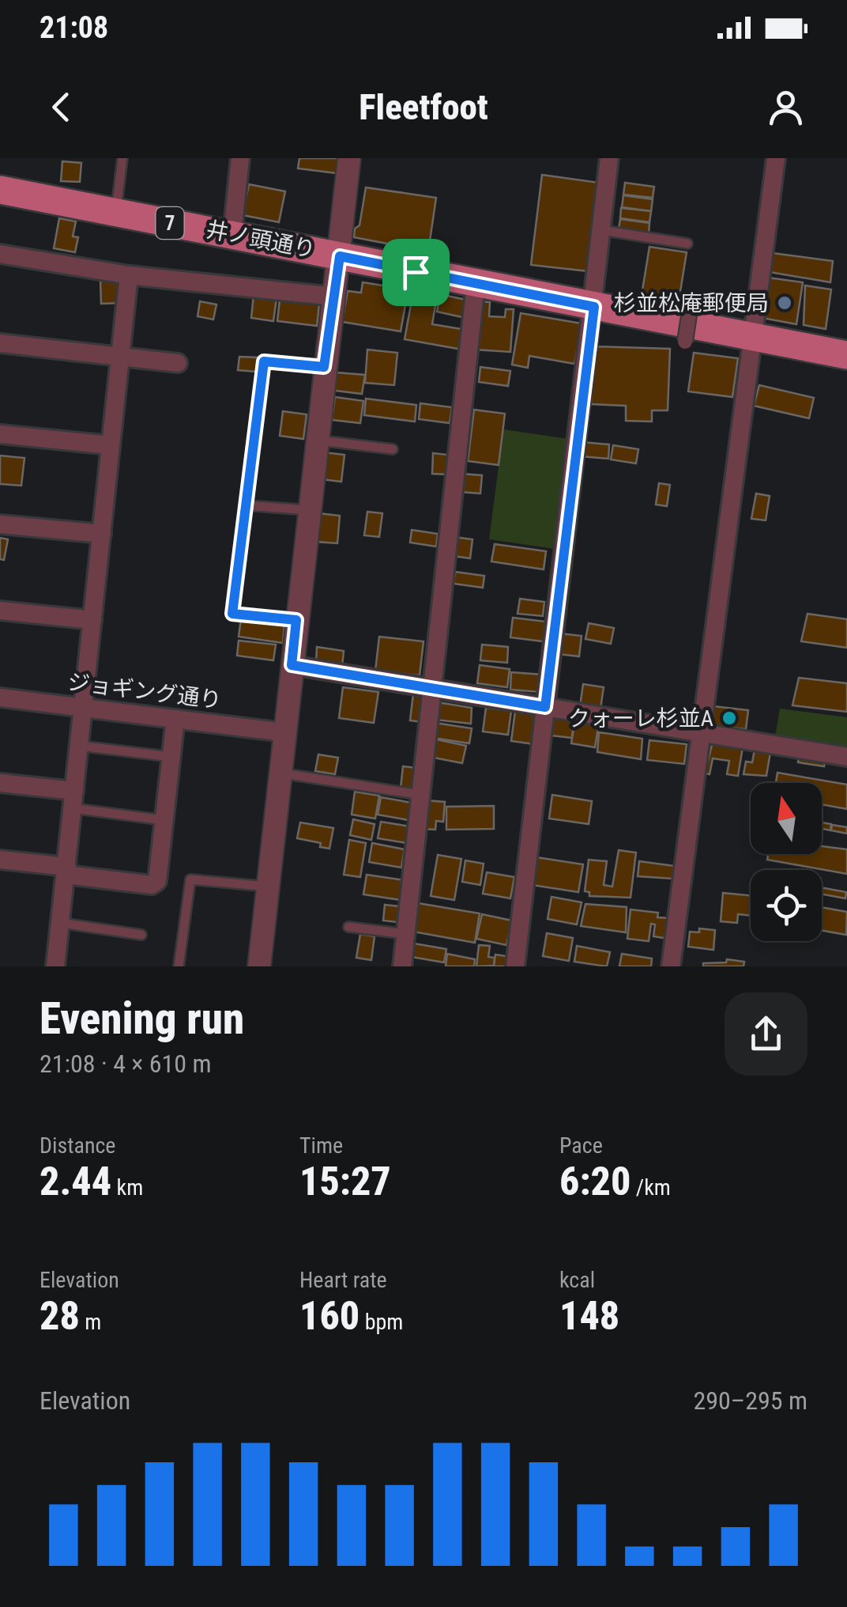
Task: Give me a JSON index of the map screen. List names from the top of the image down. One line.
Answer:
{"streets":{"main road":["7","井ノ頭通り"],"street":["ジョギング通り"]},"places":["杉並松庵郵便局","クォーレ杉並A"],"north":"top","page":{"status":"21:08","header":"Fleetfoot","heading":["Evening run","21:08 · 4 × 610 m"],"stats":[["Distance","2.44 km"],["Time","15:27"],["Pace","6:20 /km"],["Elevation","28 m"],["Heart rate","160 bpm"],["kcal","148"]],"chart":["Elevation","290–295 m"]}}
